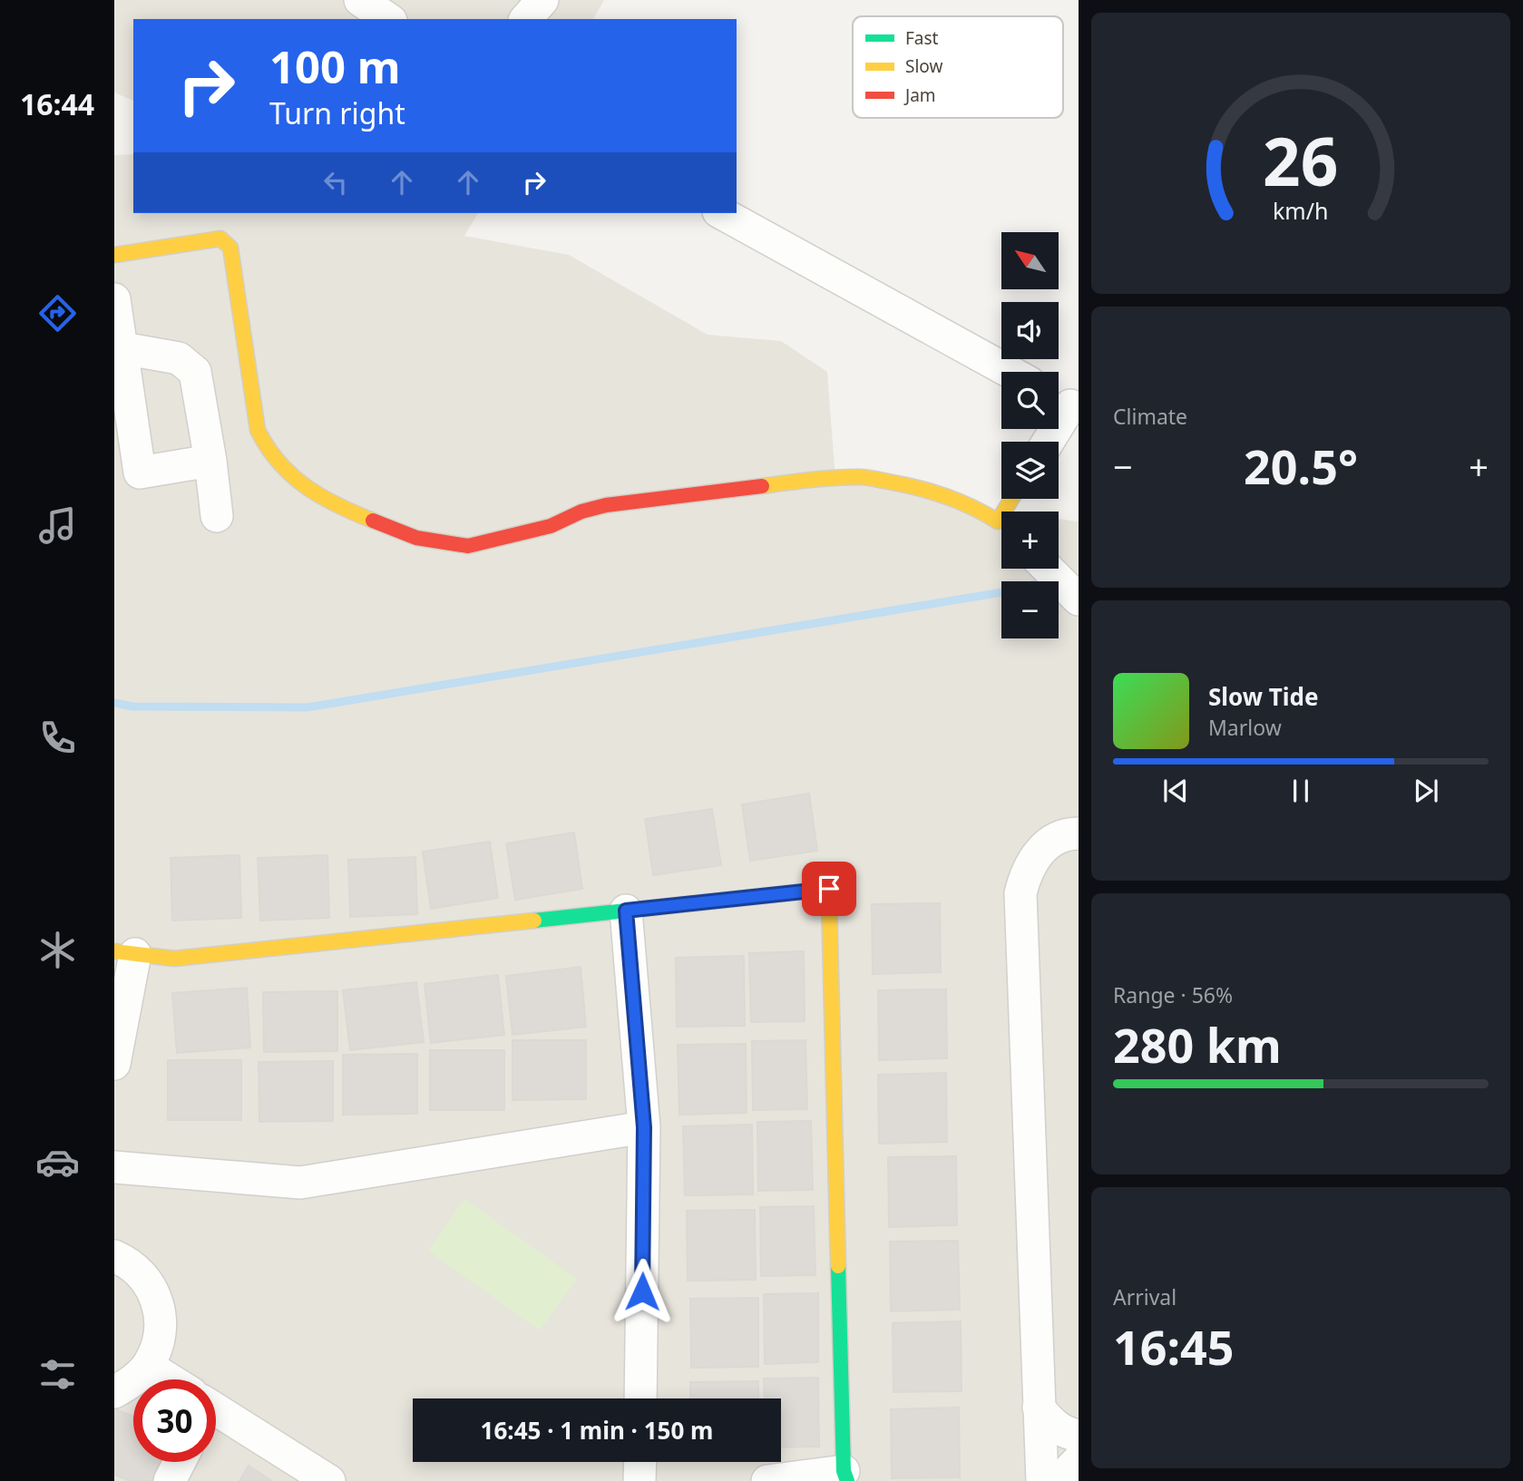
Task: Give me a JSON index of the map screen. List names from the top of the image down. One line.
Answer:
{"legend":["Fast","Slow","Jam"],"north":"top left","page":{"tabs":"16:44","turn":["100 m","Turn right"],"map_buttons":["+","−"],"tile":["Climate",["Range · 56%","280 km"],["Arrival","16:45"]],"heat":["−","20.5°","+"],"song":["Slow Tide","Marlow"],"limit":"30","trip":"16:45 · 1 min · 150 m","gauge":["26","km/h"]}}
